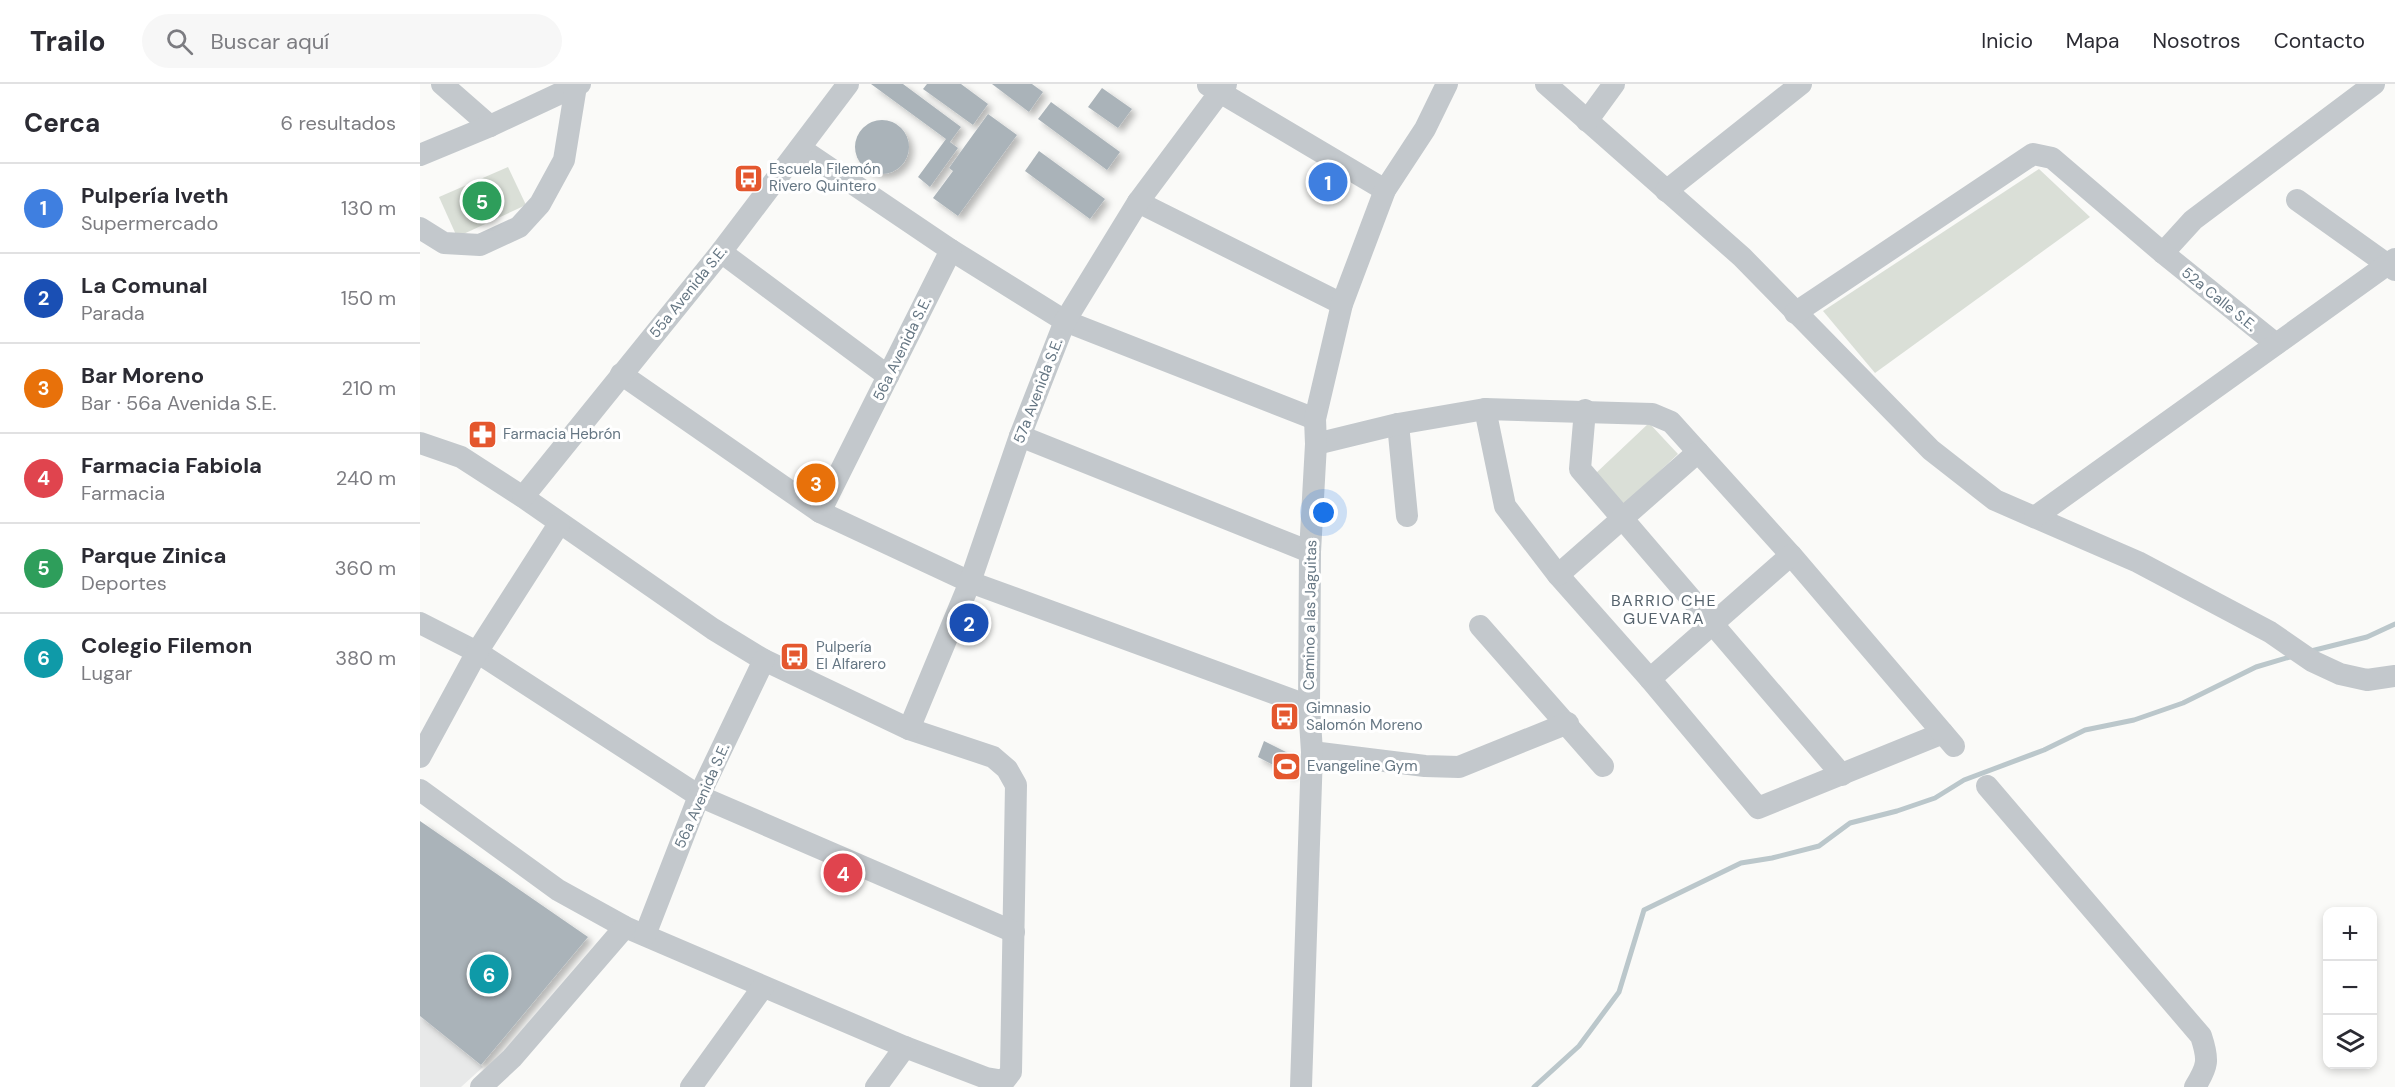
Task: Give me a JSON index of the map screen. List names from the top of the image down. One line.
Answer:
{"streets":{"street":["55a Avenida S.E.","52a Calle S.E.","56a Avenida S.E.","57a Avenida S.E.","Camino a las Jaguitas"]},"districts":["BARRIO CHE GUEVARA"],"places":{"bus stop":["Escuela Filemón Rivero Quintero","Pulpería El Alfarero","Gimnasio Salomón Moreno"],"pharmacy":["Farmacia Hebrón"],"sports":["Evangeline Gym"]},"page":{"header":"Trailo","search":"Buscar aquí","nav":["Inicio","Mapa","Nosotros","Contacto"],"heading":["Cerca","6 resultados"],"pins":["1","5","3","2","4","6"],"list":[{"mark":"1","name":"Pulpería Iveth","note":"Supermercado","value":"130 m"},{"mark":"2","name":"La Comunal","note":"Parada","value":"150 m"},{"mark":"3","name":"Bar Moreno","note":"Bar · 56a Avenida S.E.","value":"210 m"},{"mark":"4","name":"Farmacia Fabiola","note":"Farmacia","value":"240 m"},{"mark":"5","name":"Parque Zinica","note":"Deportes","value":"360 m"},{"mark":"6","name":"Colegio Filemon","note":"Lugar","value":"380 m"}],"map_buttons":["+","−"]}}
